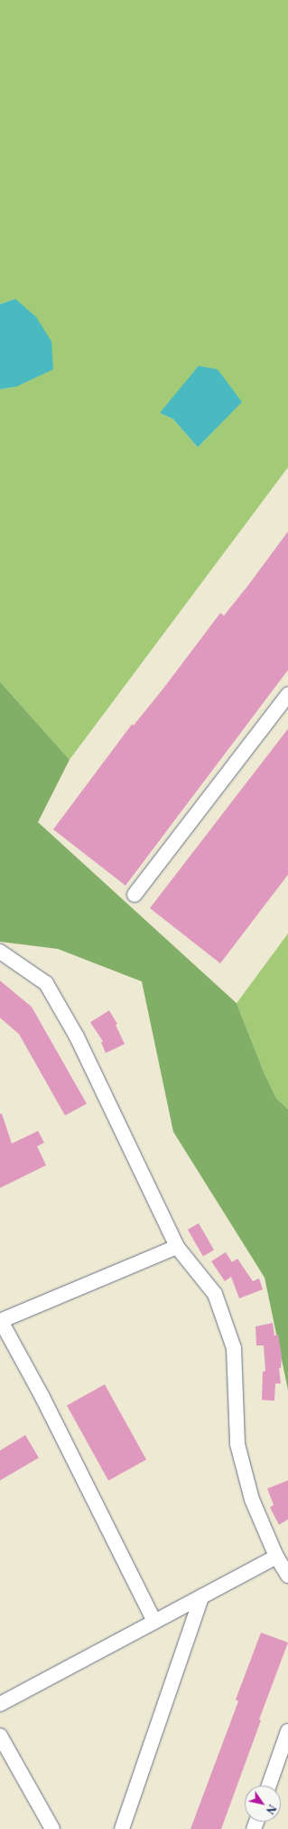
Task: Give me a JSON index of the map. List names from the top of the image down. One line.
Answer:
{"north":"bottom right"}
